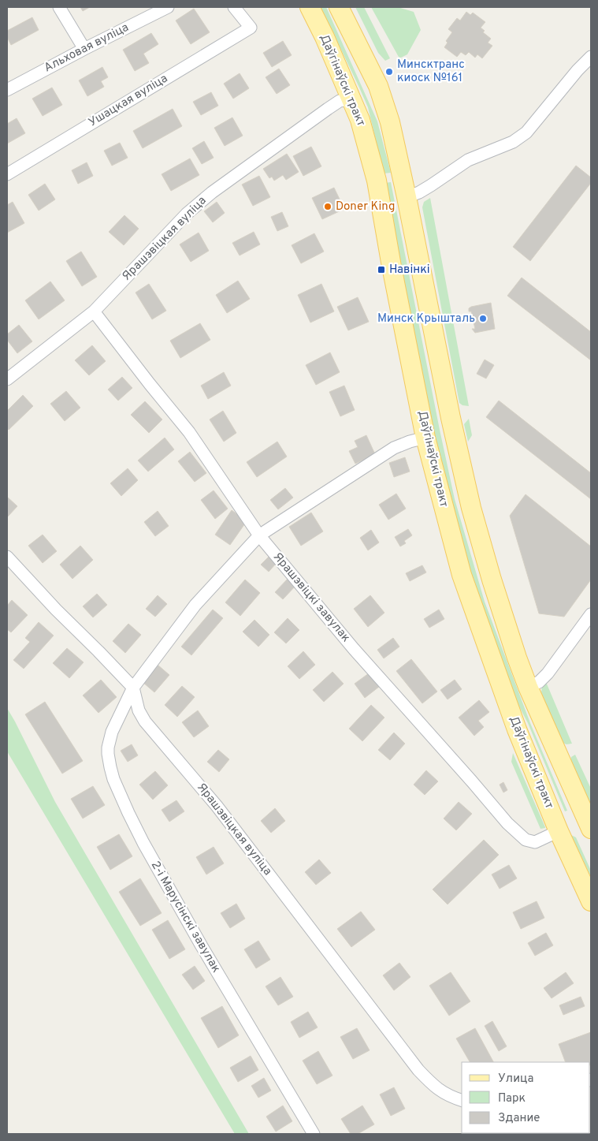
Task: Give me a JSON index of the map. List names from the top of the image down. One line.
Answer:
{"streets":{"main road":["Даўгінаўскі тракт"],"street":["Альховая вуліца","Ушацкая вуліца","Ярашэвіцкая вуліца","Ярашэвіцкі завулак","2-і Марусінскі завулак"]},"crossings":[["Даўгінаўскі тракт","Ярашэвіцкая вуліца"],["Даўгінаўскі тракт","Ярашэвіцкі завулак"],["Даўгінаўскі тракт","2-і Марусінскі завулак"],["Ярашэвіцкая вуліца","Ярашэвіцкі завулак"],["Ярашэвіцкая вуліца","2-і Марусінскі завулак"],["Ярашэвіцкі завулак","2-і Марусінскі завулак"]],"places":{"other":["Минсктранс киоск №161","Doner King","Минск Крышталь"],"transit":["Навінкі"]},"legend":["Улица","Парк","Здание"]}
